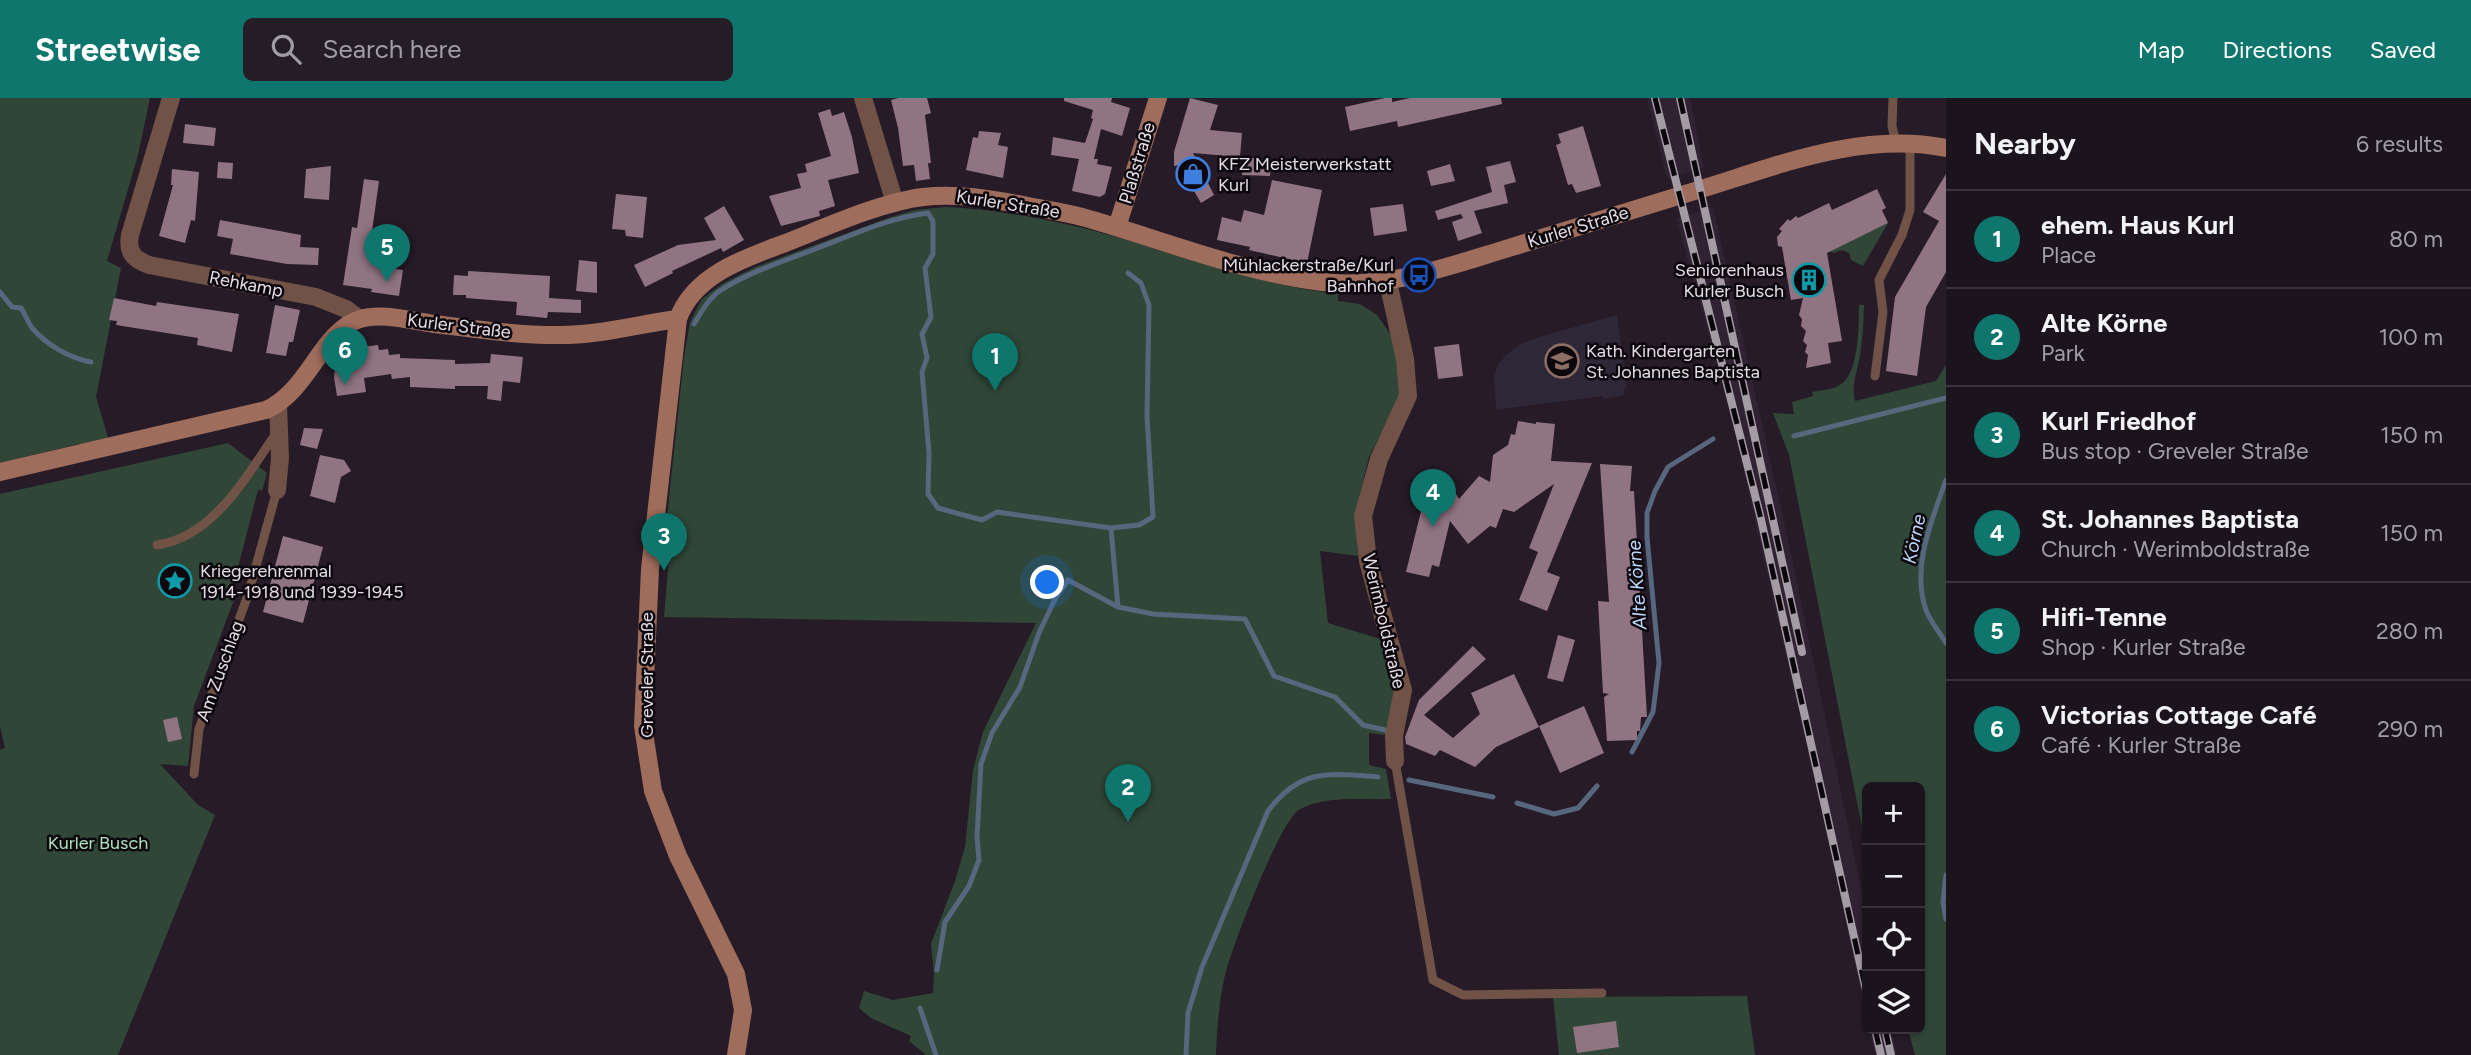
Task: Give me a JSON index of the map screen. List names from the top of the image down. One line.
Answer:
{"streets":{"main road":["Plaßstraße","Kurler Straße","Greveler Straße"],"street":["Rehkamp","Werimboldstraße","Am Zuschlag"]},"crossings":[["Plaßstraße","Kurler Straße"],["Kurler Straße","Rehkamp"],["Kurler Straße","Werimboldstraße"],["Kurler Straße","Greveler Straße"]],"water":["Körne","Alte Körne"],"parks":["Kurler Busch"],"places":{"shop":["KFZ Meisterwerkstatt Kurl"],"bus stop":["Mühlackerstraße/Kurl Bahnhof"],"building":["Seniorenhaus Kurler Busch"],"school or university":["Kath. Kindergarten St. Johannes Baptista"],"place":["Kriegerehrenmal 1914-1918 und 1939-1945"]},"page":{"header":"Streetwise","search":"Search here","nav":["Map","Directions","Saved"],"heading":["Nearby","6 results"],"list":[{"mark":"1","name":"ehem. Haus Kurl","note":"Place","value":"80 m"},{"mark":"2","name":"Alte Körne","note":"Park","value":"100 m"},{"mark":"3","name":"Kurl Friedhof","note":"Bus stop · Greveler Straße","value":"150 m"},{"mark":"4","name":"St. Johannes Baptista","note":"Church · Werimboldstraße","value":"150 m"},{"mark":"5","name":"Hifi-Tenne","note":"Shop · Kurler Straße","value":"280 m"},{"mark":"6","name":"Victorias Cottage Café","note":"Café · Kurler Straße","value":"290 m"}],"pins":["5","6","1","4","3","2"],"map_buttons":["+","−"]}}
